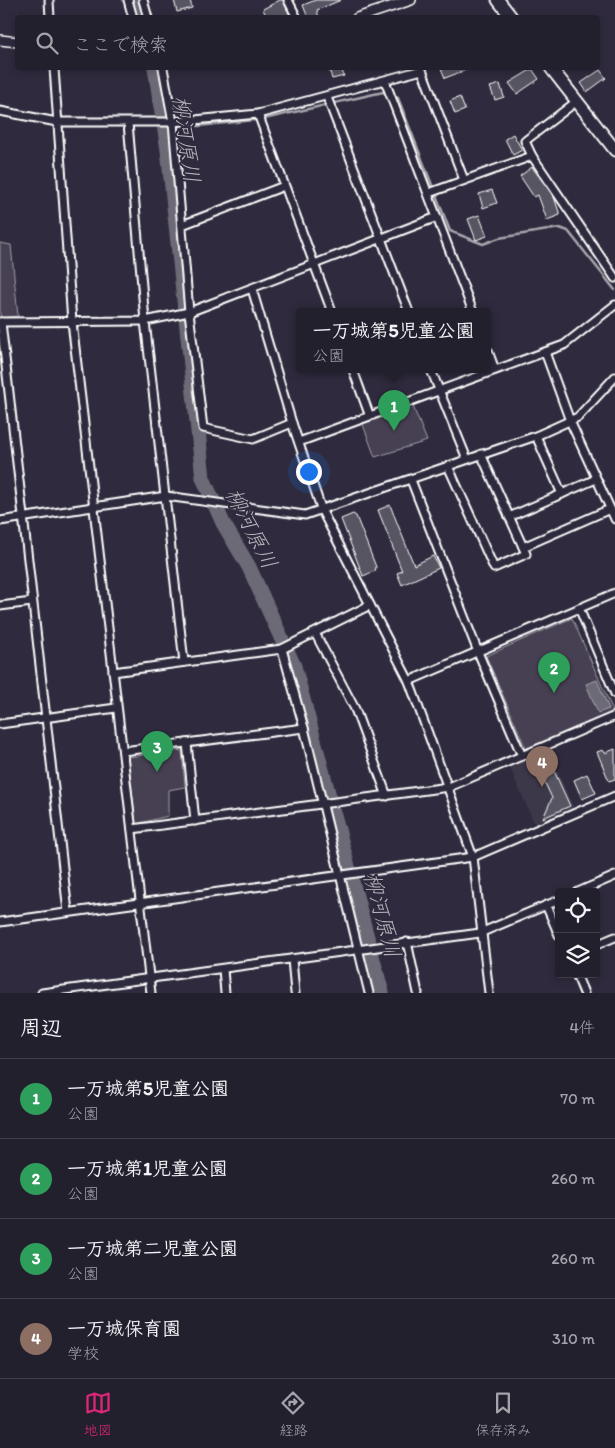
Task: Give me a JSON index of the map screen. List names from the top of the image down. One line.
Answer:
{"water":["柳河原川"],"page":{"search":"ここで検索","popup":["一万城第5児童公園","公園"],"pins":["1","2","3","4"],"heading":["周辺","4件"],"list":[{"mark":"1","name":"一万城第5児童公園","note":"公園","value":"70 m"},{"mark":"2","name":"一万城第1児童公園","note":"公園","value":"260 m"},{"mark":"3","name":"一万城第二児童公園","note":"公園","value":"260 m"},{"mark":"4","name":"一万城保育園","note":"学校","value":"310 m"}],"nav":["地図","経路","保存済み"]}}
